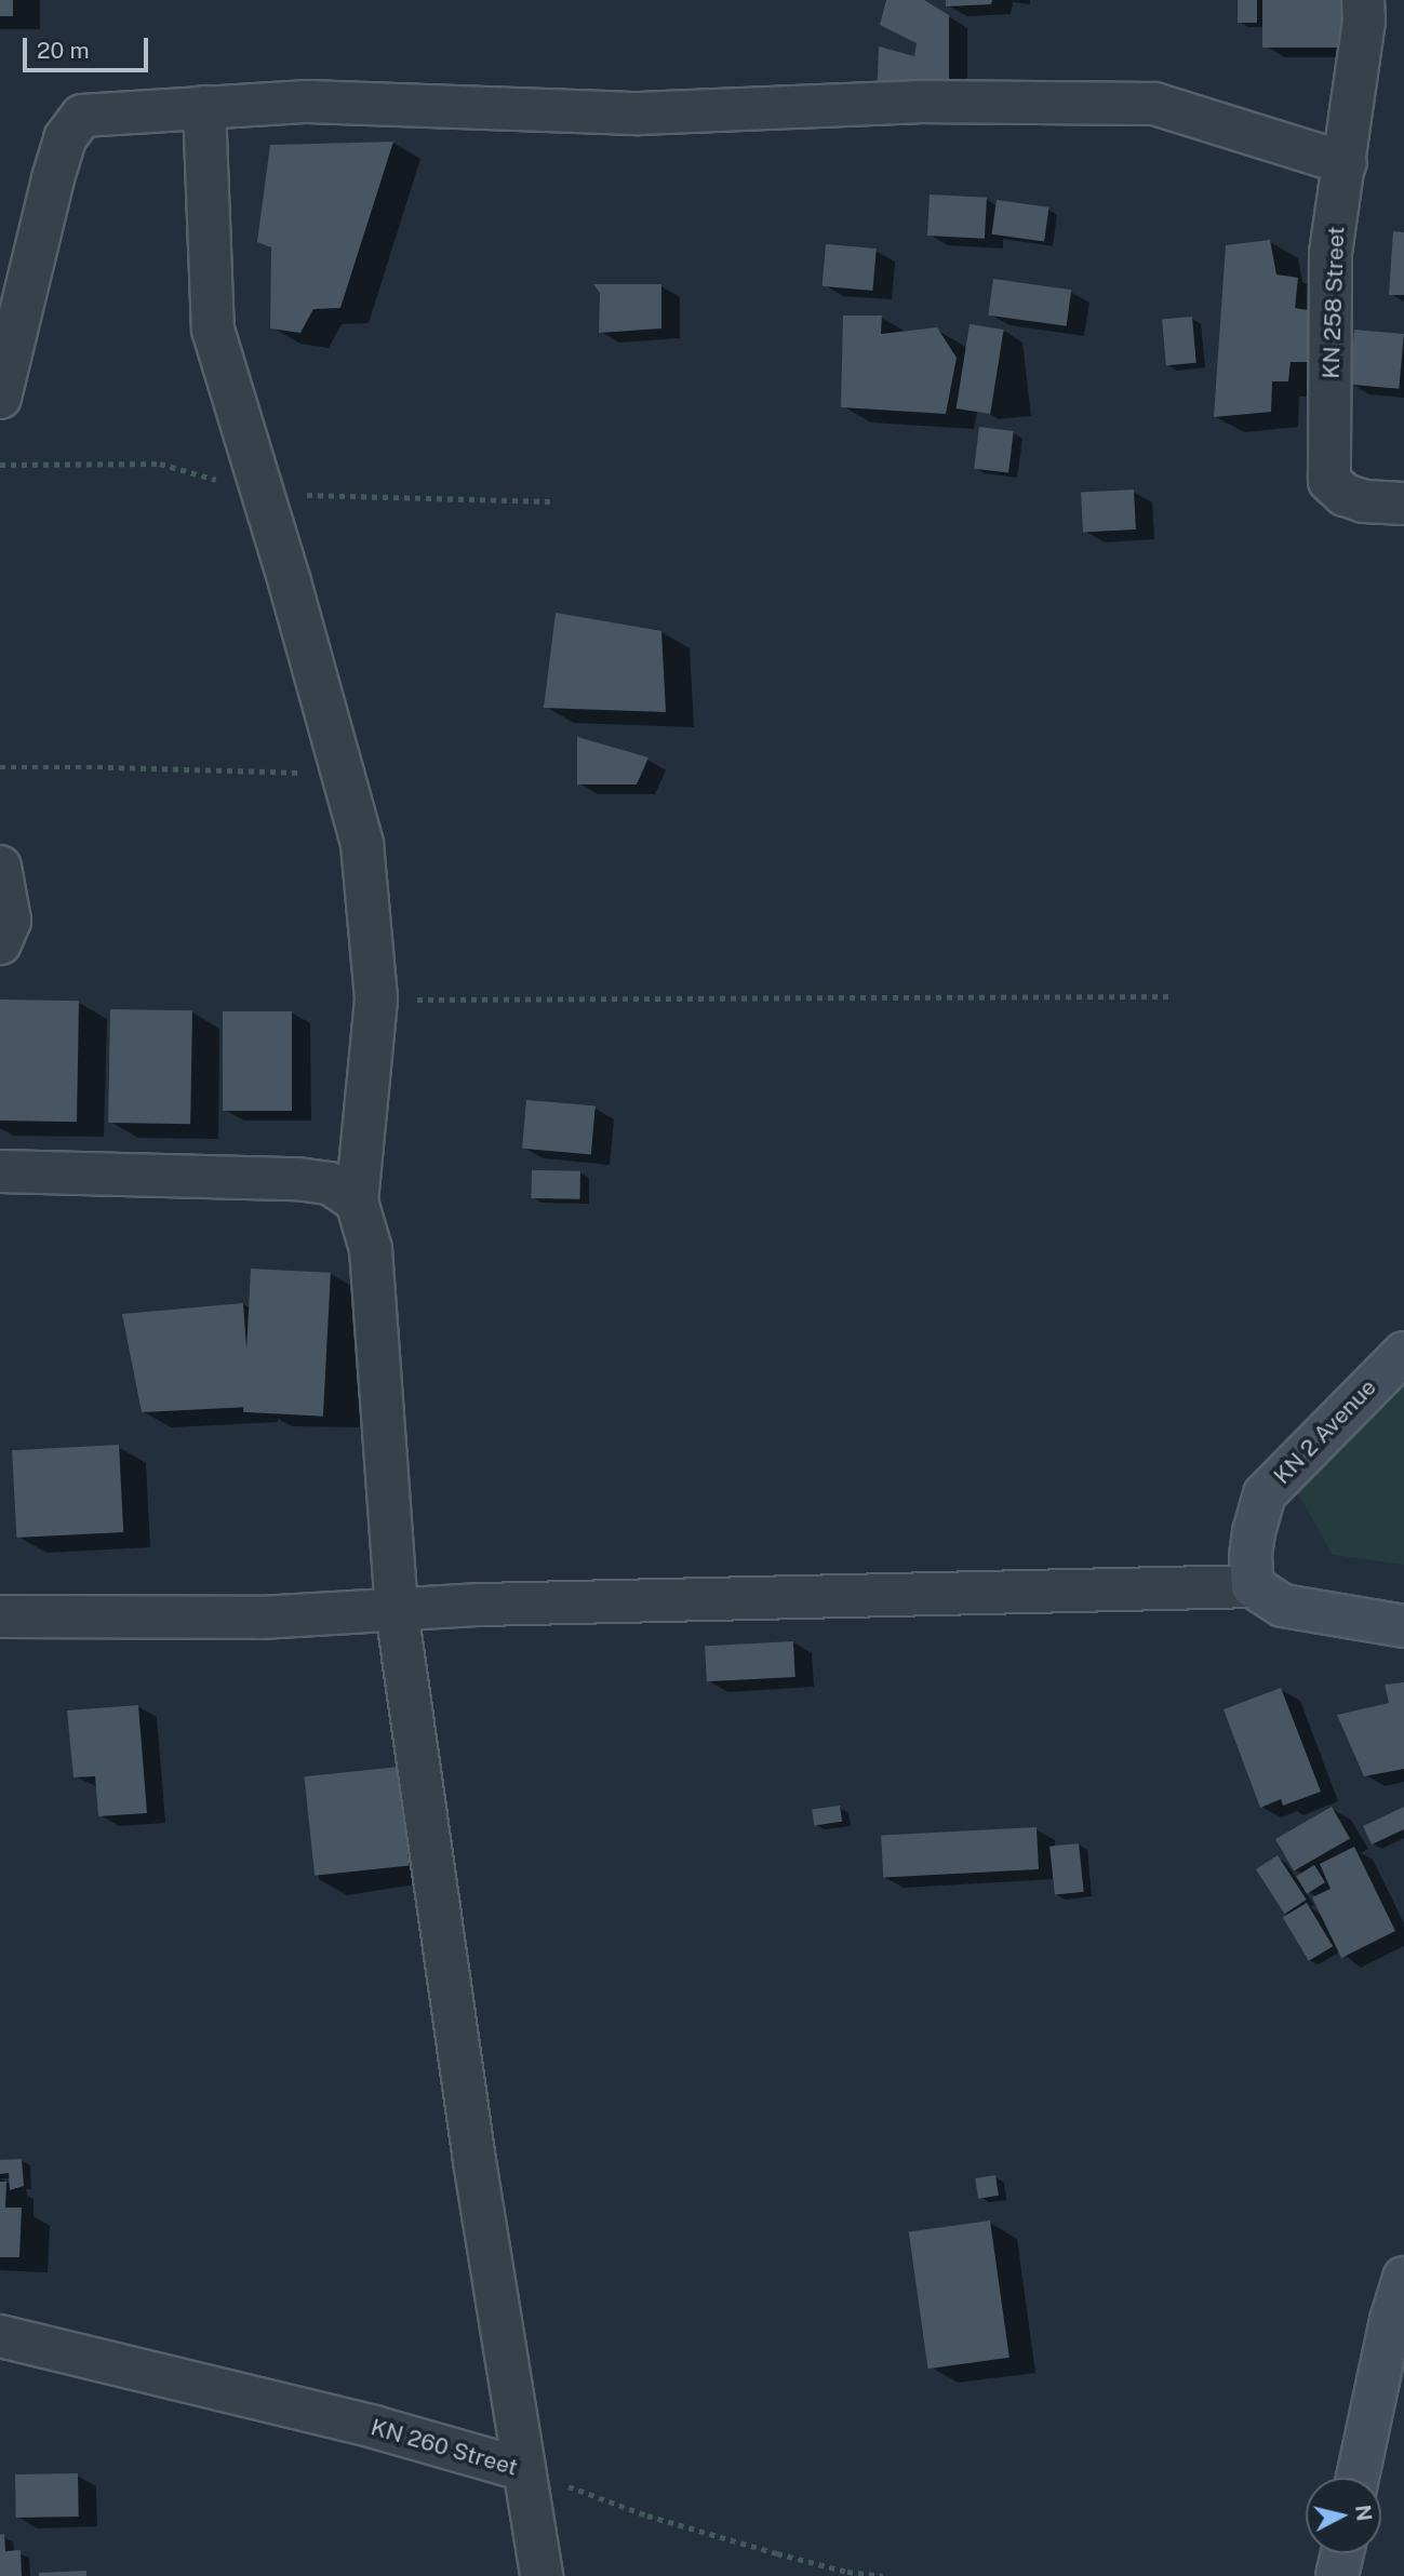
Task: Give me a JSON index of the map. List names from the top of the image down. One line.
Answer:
{"streets":{"main road":["KN 2 Avenue"],"street":["KN 258 Street","KN 260 Street"]},"scale_bar":"20 m","north":"right"}
